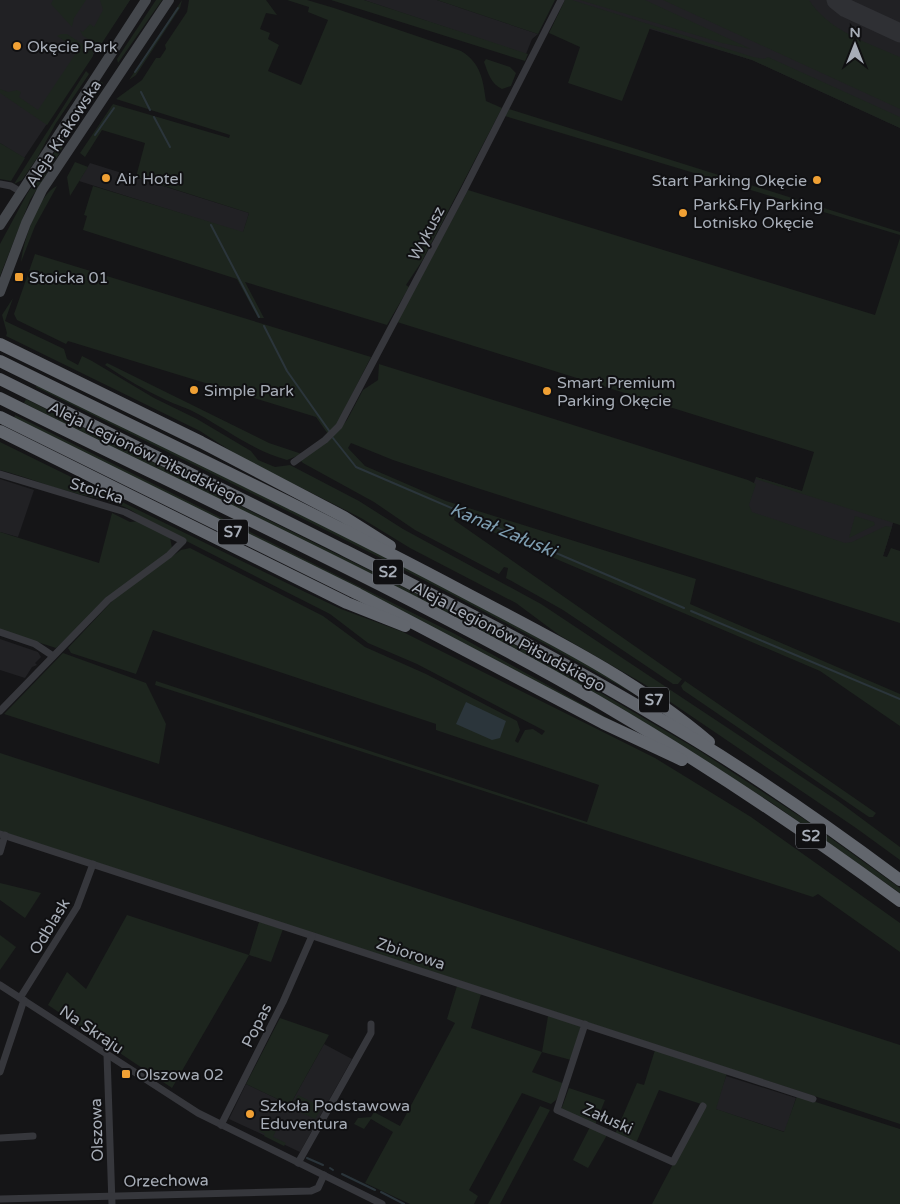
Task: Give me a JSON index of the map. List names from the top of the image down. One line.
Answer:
{"streets":{"highway":["Aleja Legionów Piłsudskiego","S7","S2"],"main road":["Aleja Krakowska"],"street":["Wykusz","Stoicka","Odblask","Zbiorowa","Popas","Na Skraju","Załuski","Olszowa","Orzechowa"]},"crossings":[["Aleja Legionów Piłsudskiego","S7"],["Odblask","Zbiorowa"],["Odblask","Na Skraju"],["Zbiorowa","Popas"],["Zbiorowa","Załuski"],["Popas","Na Skraju"],["Na Skraju","Olszowa"],["Na Skraju","Orzechowa"],["Olszowa","Orzechowa"]],"water":["Kanał Załuski"],"places":{"other":["Okęcie Park","Air Hotel","Start Parking Okęcie","Park&Fly Parking Lotnisko Okęcie","Simple Park","Smart Premium Parking Okęcie","Szkoła Podstawowa Eduventura"],"transit":["Stoicka 01","Olszowa 02"]},"north":"top"}
